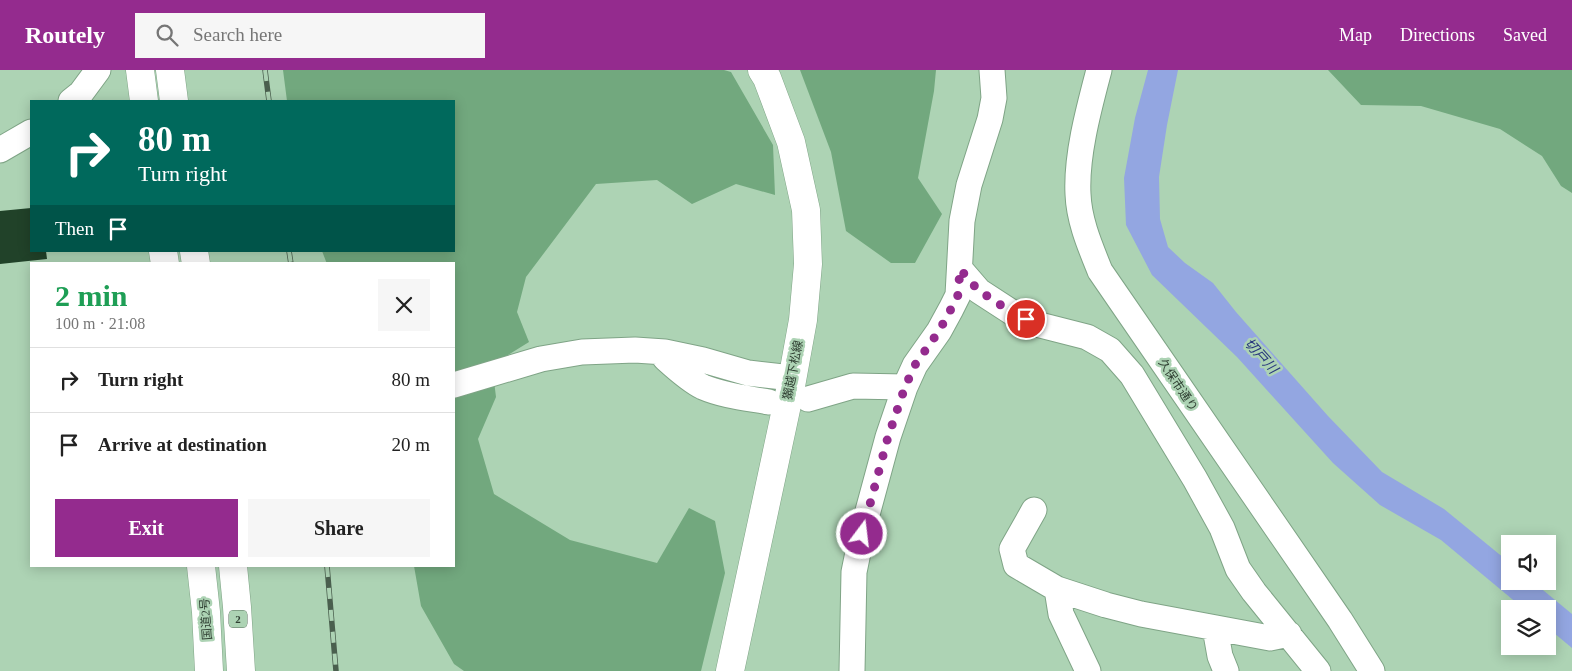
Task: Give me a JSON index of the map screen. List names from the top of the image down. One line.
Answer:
{"streets":{"main road":["獺越下松線","国道2号","2"],"street":["久保市通り"]},"water":["切戸川"],"page":{"header":"Routely","search":"Search here","nav":["Map","Directions","Saved"],"turn":["80 m","Turn right"],"then":"Then","heading":["2 min","100 m · 21:08"],"list":[{"name":"Turn right","value":"80 m"},{"name":"Arrive at destination","value":"20 m"}],"buttons":["Exit","Share"]}}
